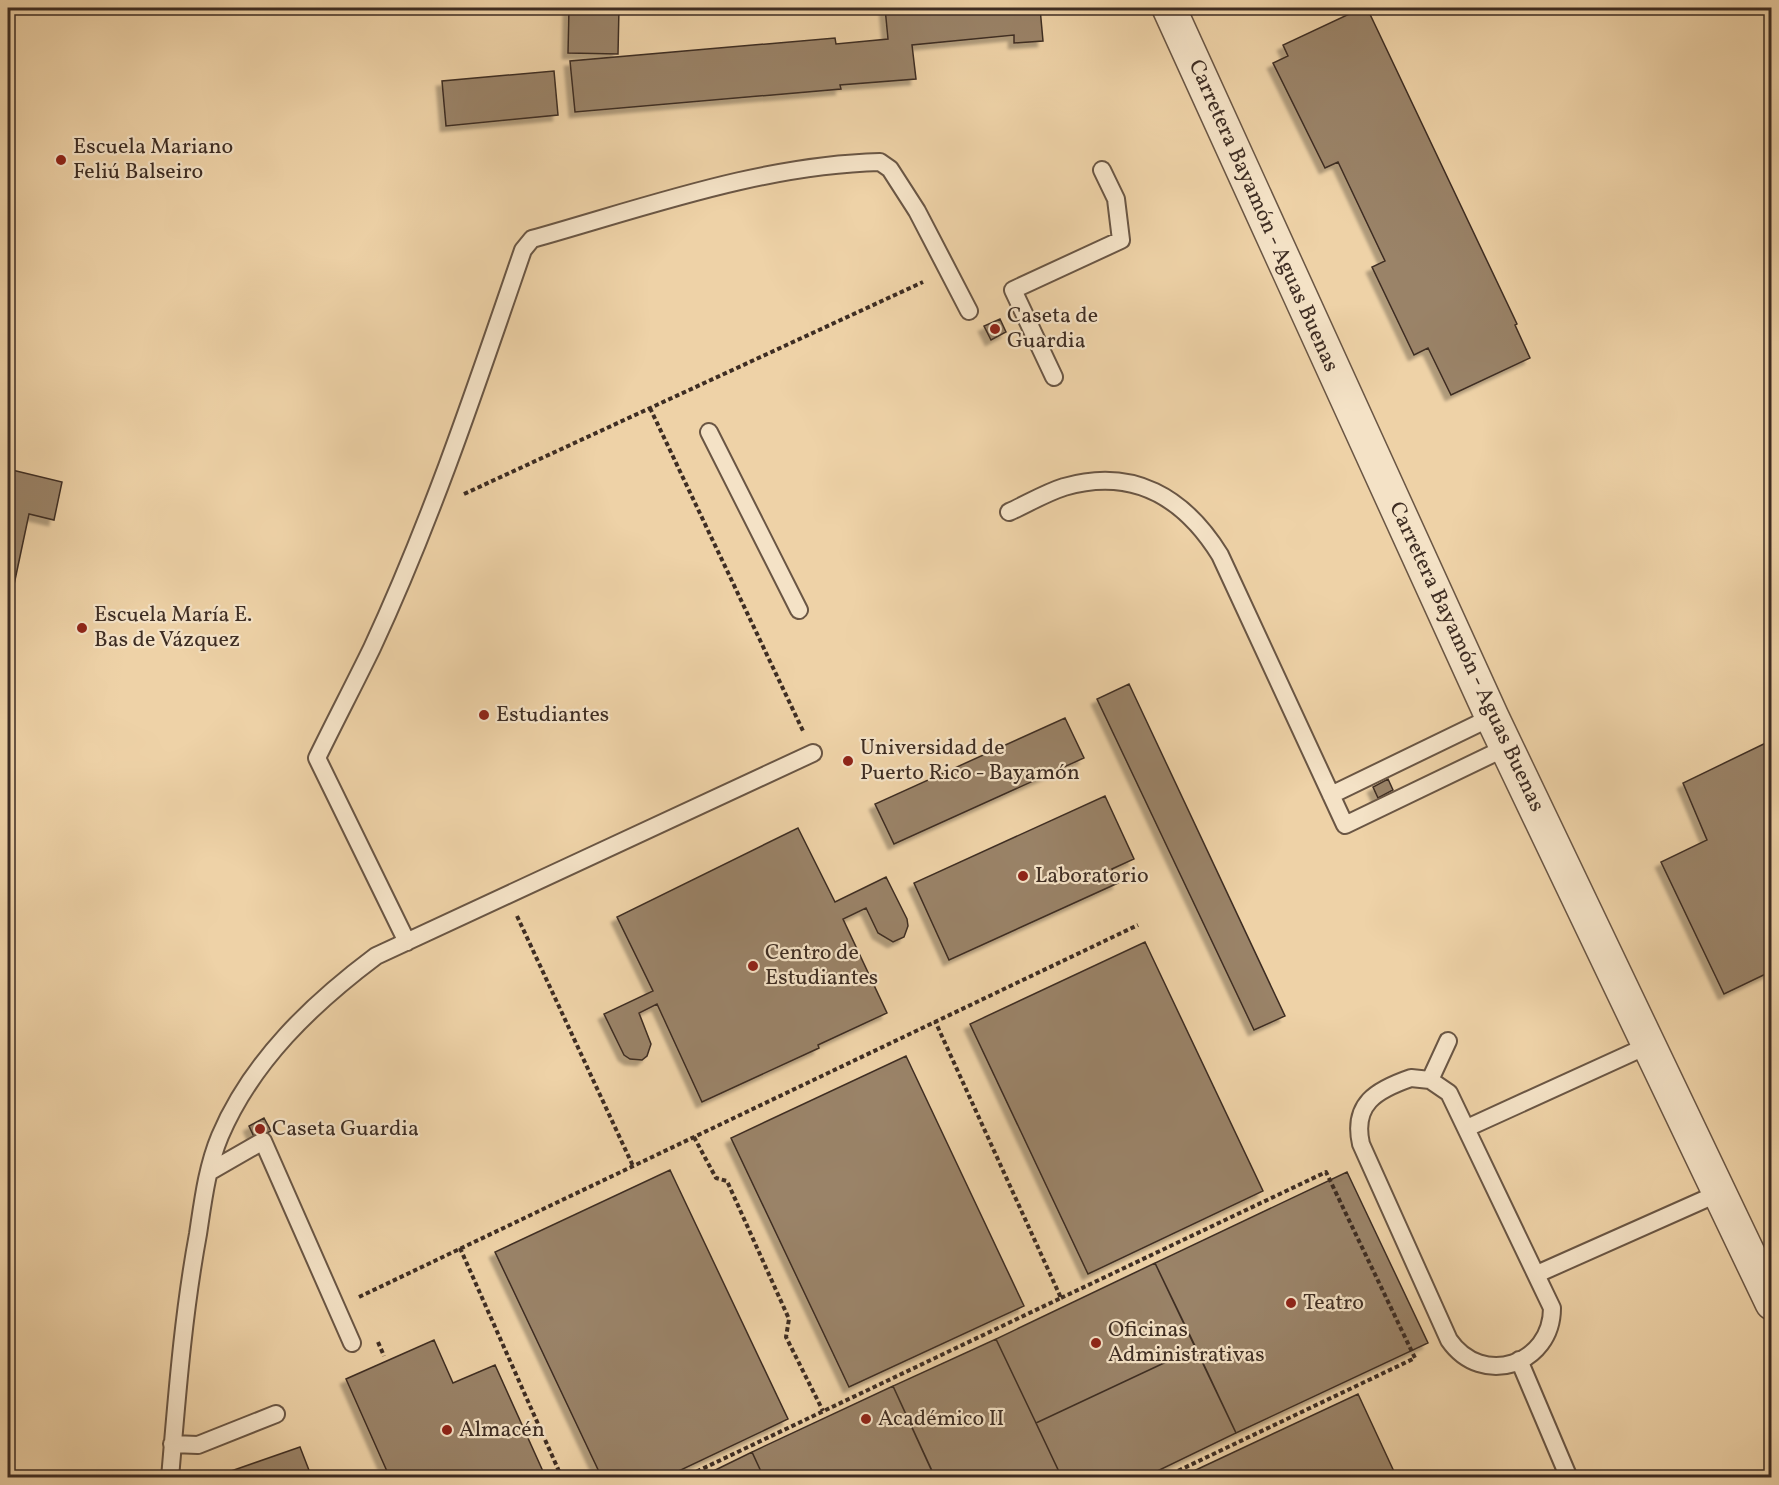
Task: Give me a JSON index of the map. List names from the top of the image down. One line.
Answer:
{"streets":{"street":["Carretera Bayamón - Aguas Buenas"]},"places":["Escuela Mariano Feliú Balseiro","Caseta de Guardia","Escuela María E. Bas de Vázquez","Estudiantes","Universidad de Puerto Rico - Bayamón","Laboratorio","Centro de Estudiantes","Caseta Guardia","Teatro","Oficinas Administrativas","Académico II","Almacén"]}
